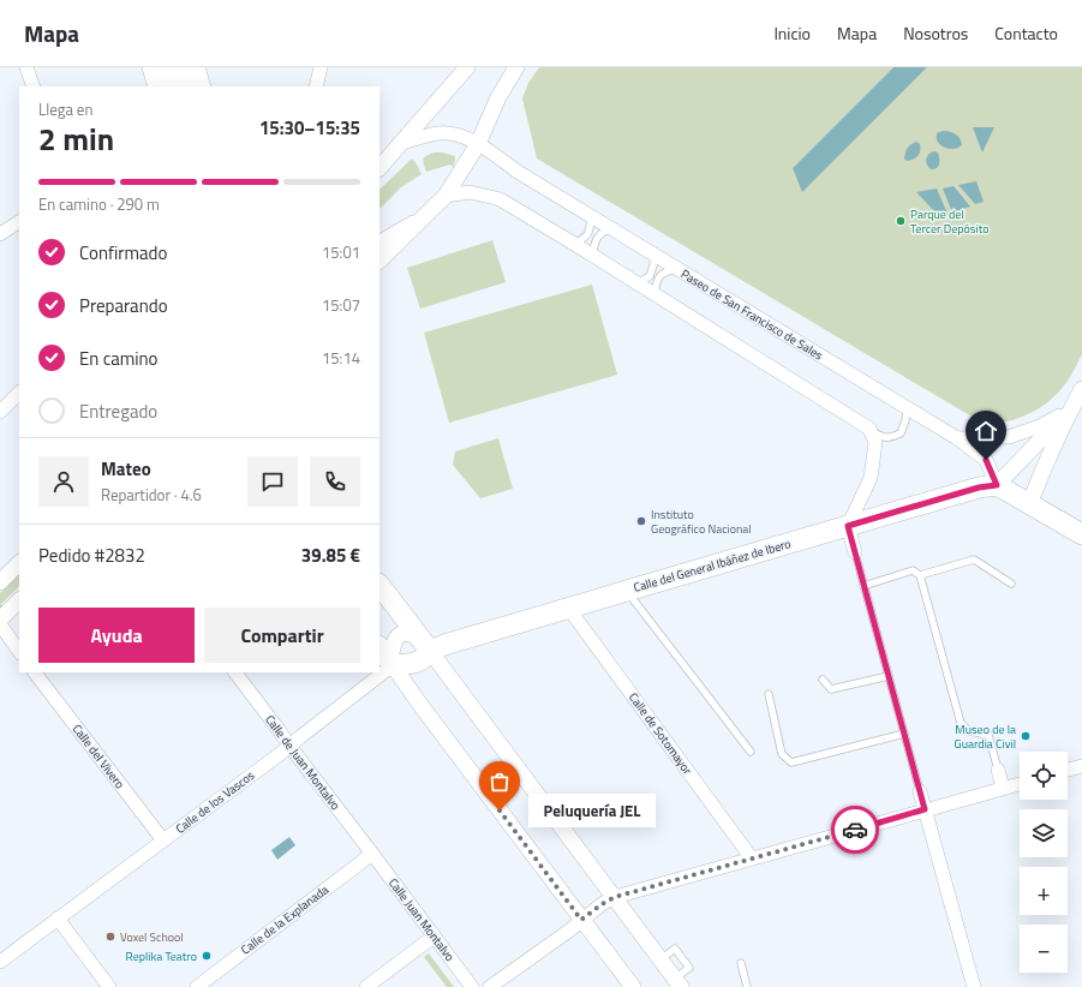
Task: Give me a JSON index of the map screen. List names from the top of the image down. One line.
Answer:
{"streets":{"main road":["Calle del General Ibáñez de Ibero","Calle de los Vascos"],"street":["Paseo de San Francisco de Sales","Calle de Sotomayor","Calle del Vivero","Calle de Juan Montalvo","Calle de la Explanada","Calle Juan Montalvo"]},"crossings":[["Paseo de San Francisco de Sales","Calle del General Ibáñez de Ibero"],["Calle del General Ibáñez de Ibero","Calle de Sotomayor"],["Calle del General Ibáñez de Ibero","Calle de los Vascos"],["Calle del Vivero","Calle de los Vascos"],["Calle de Juan Montalvo","Calle de los Vascos"],["Calle de Juan Montalvo","Calle de la Explanada"],["Calle de Juan Montalvo","Calle Juan Montalvo"],["Calle de la Explanada","Calle Juan Montalvo"]],"places":["Parque del Tercer Depósito","Instituto Geográfico Nacional","Museo de la Guardia Civil","Peluquería JEL","Voxel School","Replika Teatro"],"page":{"header":"Mapa","nav":["Inicio","Mapa","Nosotros","Contacto"],"heading":["2 min","Llega en","15:30–15:35"],"panel":["Mateo","Repartidor · 4.6","Pedido #2832","39.85 €"],"bar":"En camino · 290 m","list":[["Confirmado","15:01"],["Preparando","15:07"],["En camino","15:14"],"Entregado"],"buttons":["Ayuda","Compartir"],"map_buttons":["+","−"],"bubble":"Peluquería JEL"}}
